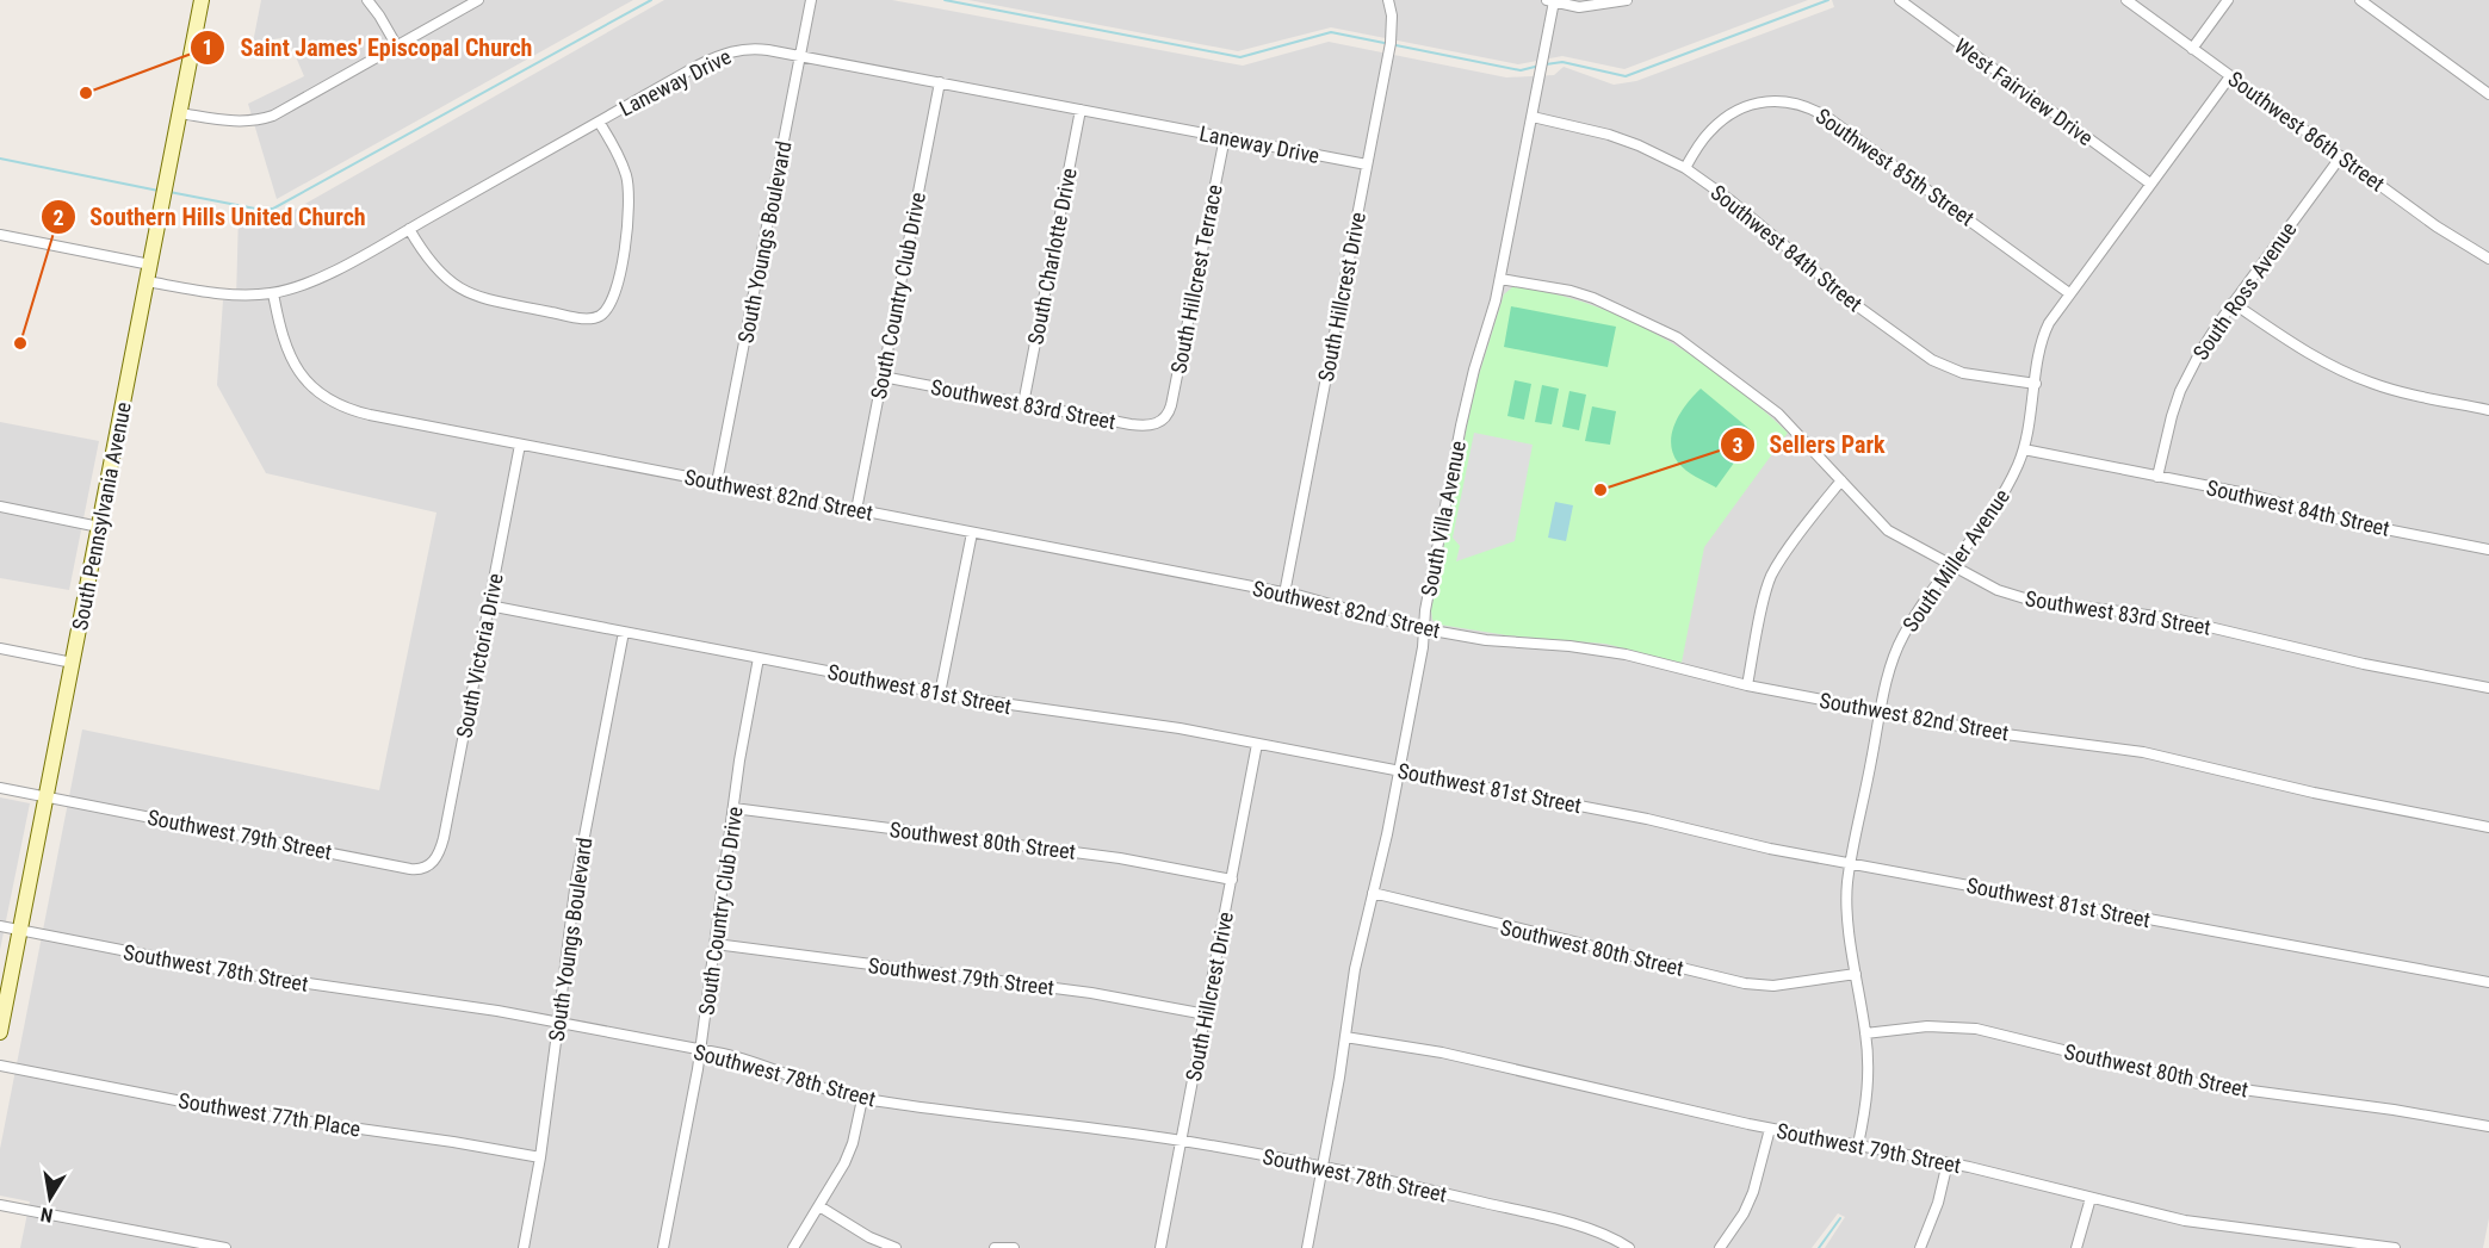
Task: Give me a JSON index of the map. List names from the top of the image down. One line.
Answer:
{"streets":{"main road":["South Pennsylvania Avenue"],"street":["Laneway Drive","West Fairview Drive","Southwest 86th Street","Southwest 85th Street","South Youngs Boulevard","Southwest 84th Street","South Charlotte Drive","South Hillcrest Terrace","South Ross Avenue","South Country Club Drive","South Hillcrest Drive","Southwest 83rd Street","Southwest 82nd Street","South Villa Avenue","South Miller Avenue","South Victoria Drive","Southwest 81st Street","Southwest 79th Street","Southwest 80th Street","Southwest 78th Street","Southwest 77th Place"]},"crossings":[["Laneway Drive","South Youngs Boulevard"],["Laneway Drive","South Charlotte Drive"],["Laneway Drive","South Hillcrest Terrace"],["Laneway Drive","South Country Club Drive"],["Laneway Drive","South Hillcrest Drive"],["Laneway Drive","Southwest 82nd Street"],["Laneway Drive","South Pennsylvania Avenue"],["West Fairview Drive","South Miller Avenue"],["Southwest 86th Street","South Ross Avenue"],["Southwest 86th Street","South Miller Avenue"],["Southwest 85th Street","Southwest 84th Street"],["Southwest 85th Street","South Miller Avenue"],["South Youngs Boulevard","Southwest 82nd Street"],["South Youngs Boulevard","Southwest 81st Street"],["South Youngs Boulevard","Southwest 78th Street"],["South Youngs Boulevard","Southwest 77th Place"],["Southwest 84th Street","South Ross Avenue"],["Southwest 84th Street","South Villa Avenue"],["Southwest 84th Street","South Miller Avenue"],["South Charlotte Drive","Southwest 83rd Street"],["South Hillcrest Terrace","Southwest 83rd Street"],["South Country Club Drive","Southwest 83rd Street"],["South Country Club Drive","Southwest 82nd Street"],["South Country Club Drive","Southwest 81st Street"],["South Country Club Drive","Southwest 79th Street"],["South Country Club Drive","Southwest 80th Street"],["South Country Club Drive","Southwest 78th Street"],["South Hillcrest Drive","Southwest 82nd Street"],["South Hillcrest Drive","Southwest 81st Street"],["South Hillcrest Drive","Southwest 79th Street"],["South Hillcrest Drive","Southwest 80th Street"],["South Hillcrest Drive","Southwest 78th Street"],["Southwest 83rd Street","South Villa Avenue"],["Southwest 83rd Street","South Miller Avenue"],["Southwest 82nd Street","South Villa Avenue"],["Southwest 82nd Street","South Miller Avenue"],["Southwest 82nd Street","South Victoria Drive"],["South Pennsylvania Avenue","Southwest 79th Street"],["South Pennsylvania Avenue","Southwest 78th Street"],["South Villa Avenue","Southwest 81st Street"],["South Villa Avenue","Southwest 79th Street"],["South Villa Avenue","Southwest 80th Street"],["South Villa Avenue","Southwest 78th Street"],["South Miller Avenue","Southwest 81st Street"],["South Miller Avenue","Southwest 79th Street"],["South Miller Avenue","Southwest 80th Street"],["South Victoria Drive","Southwest 81st Street"],["South Victoria Drive","Southwest 79th Street"]],"places":["Saint James' Episcopal Church","Southern Hills United Church","Sellers Park"],"north":"bottom"}
